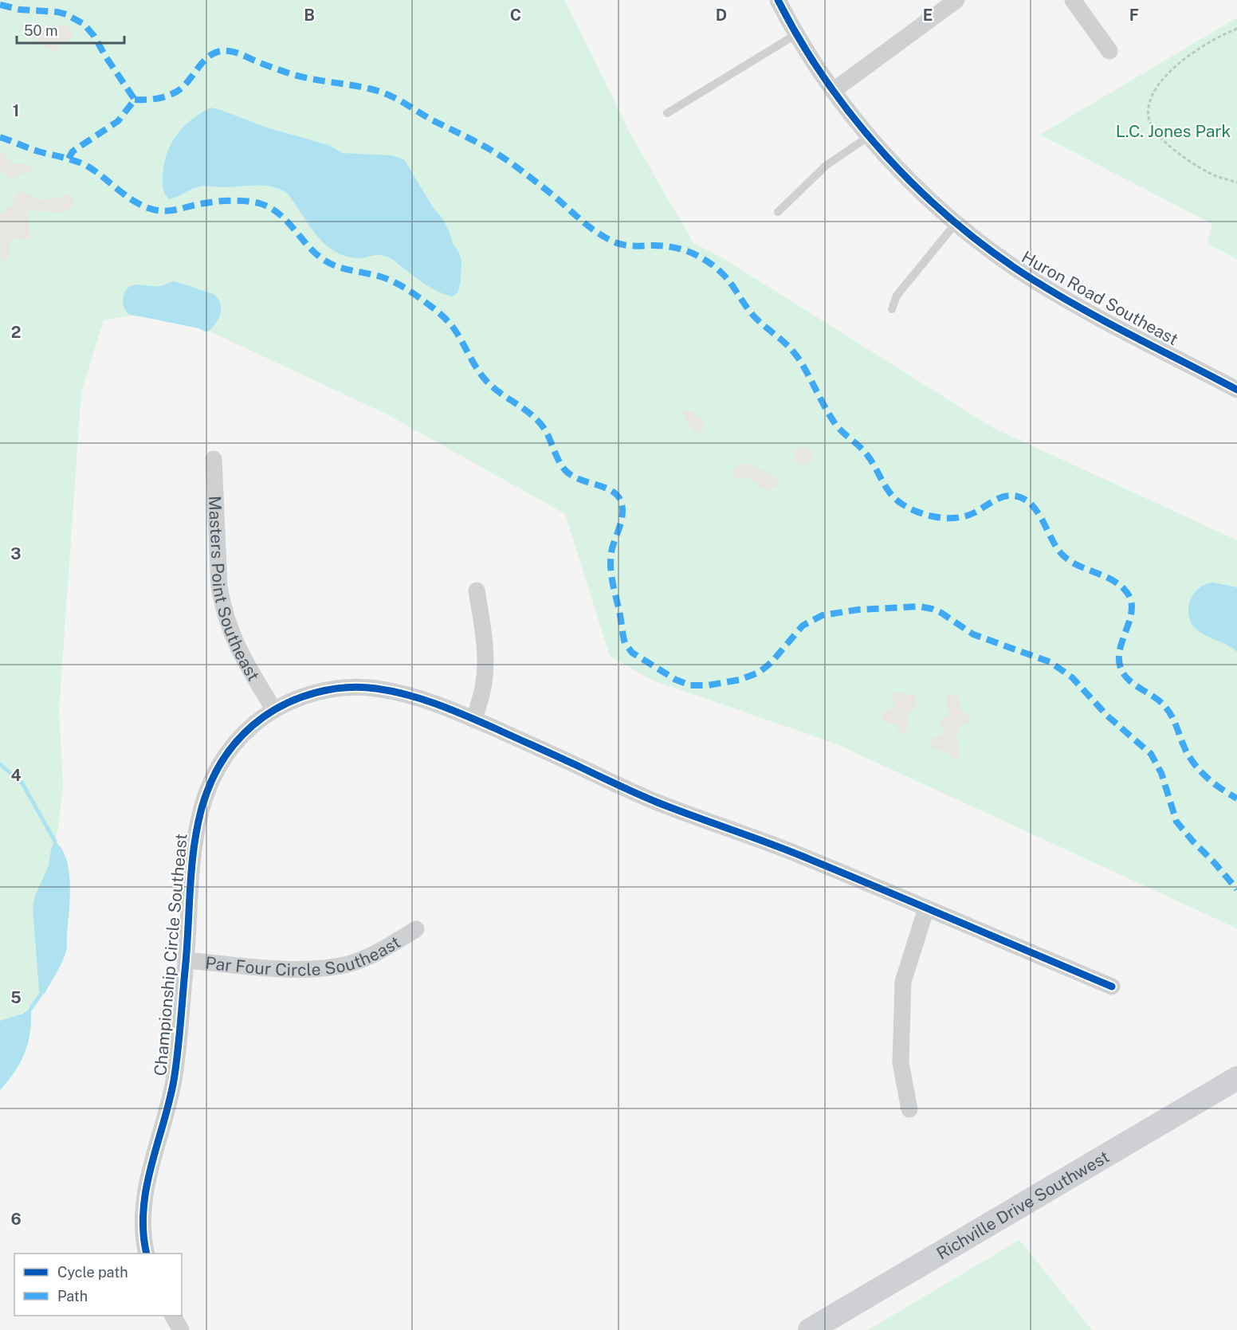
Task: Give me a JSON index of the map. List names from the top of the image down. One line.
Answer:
{"streets":{"main road":["Richville Drive Southwest"],"street":["Huron Road Southeast","Masters Point Southeast","Par Four Circle Southeast","Championship Circle Southeast"]},"crossings":[["Masters Point Southeast","Championship Circle Southeast"],["Par Four Circle Southeast","Championship Circle Southeast"]],"parks":["L.C. Jones Park"],"legend":["Cycle path","Path"],"scale_bar":"50 m","grid":{"columns":["B","C","D","E","F"],"rows":["1","2","3","4","5","6"]}}
